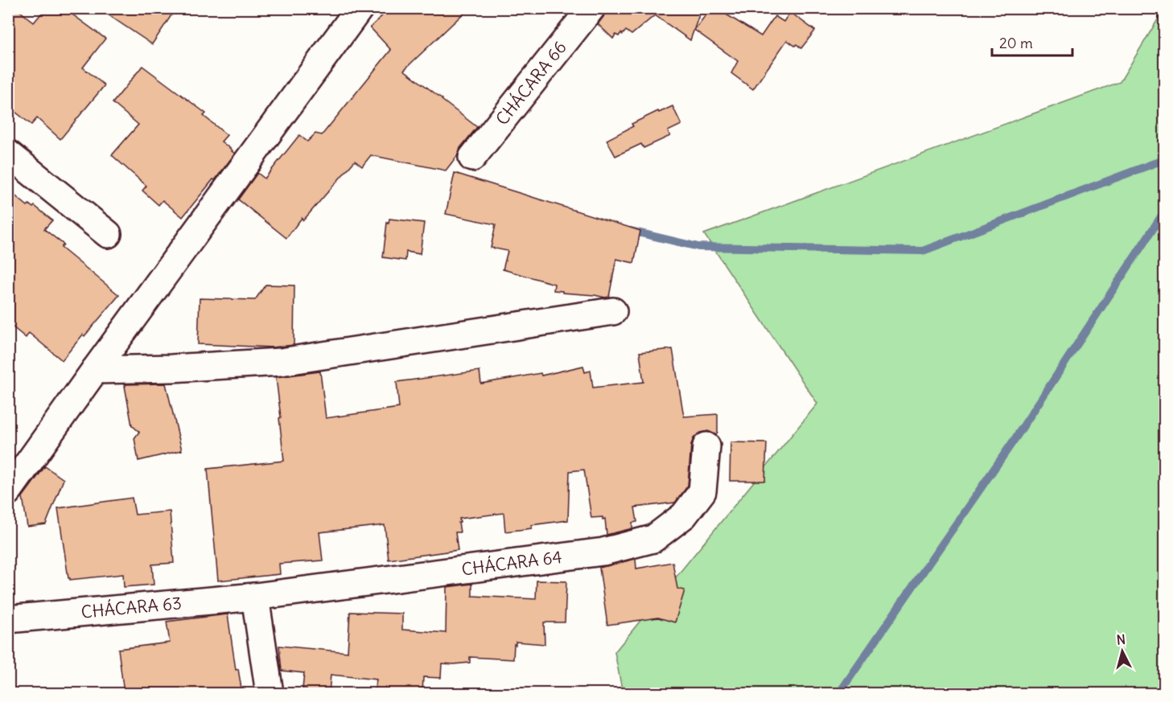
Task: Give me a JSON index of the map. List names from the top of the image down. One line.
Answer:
{"streets":{"street":["CHÁCARA 66","CHÁCARA 64","CHÁCARA 63"]},"crossings":[["CHÁCARA 64","CHÁCARA 63"]],"scale_bar":"20 m","north":"top"}
